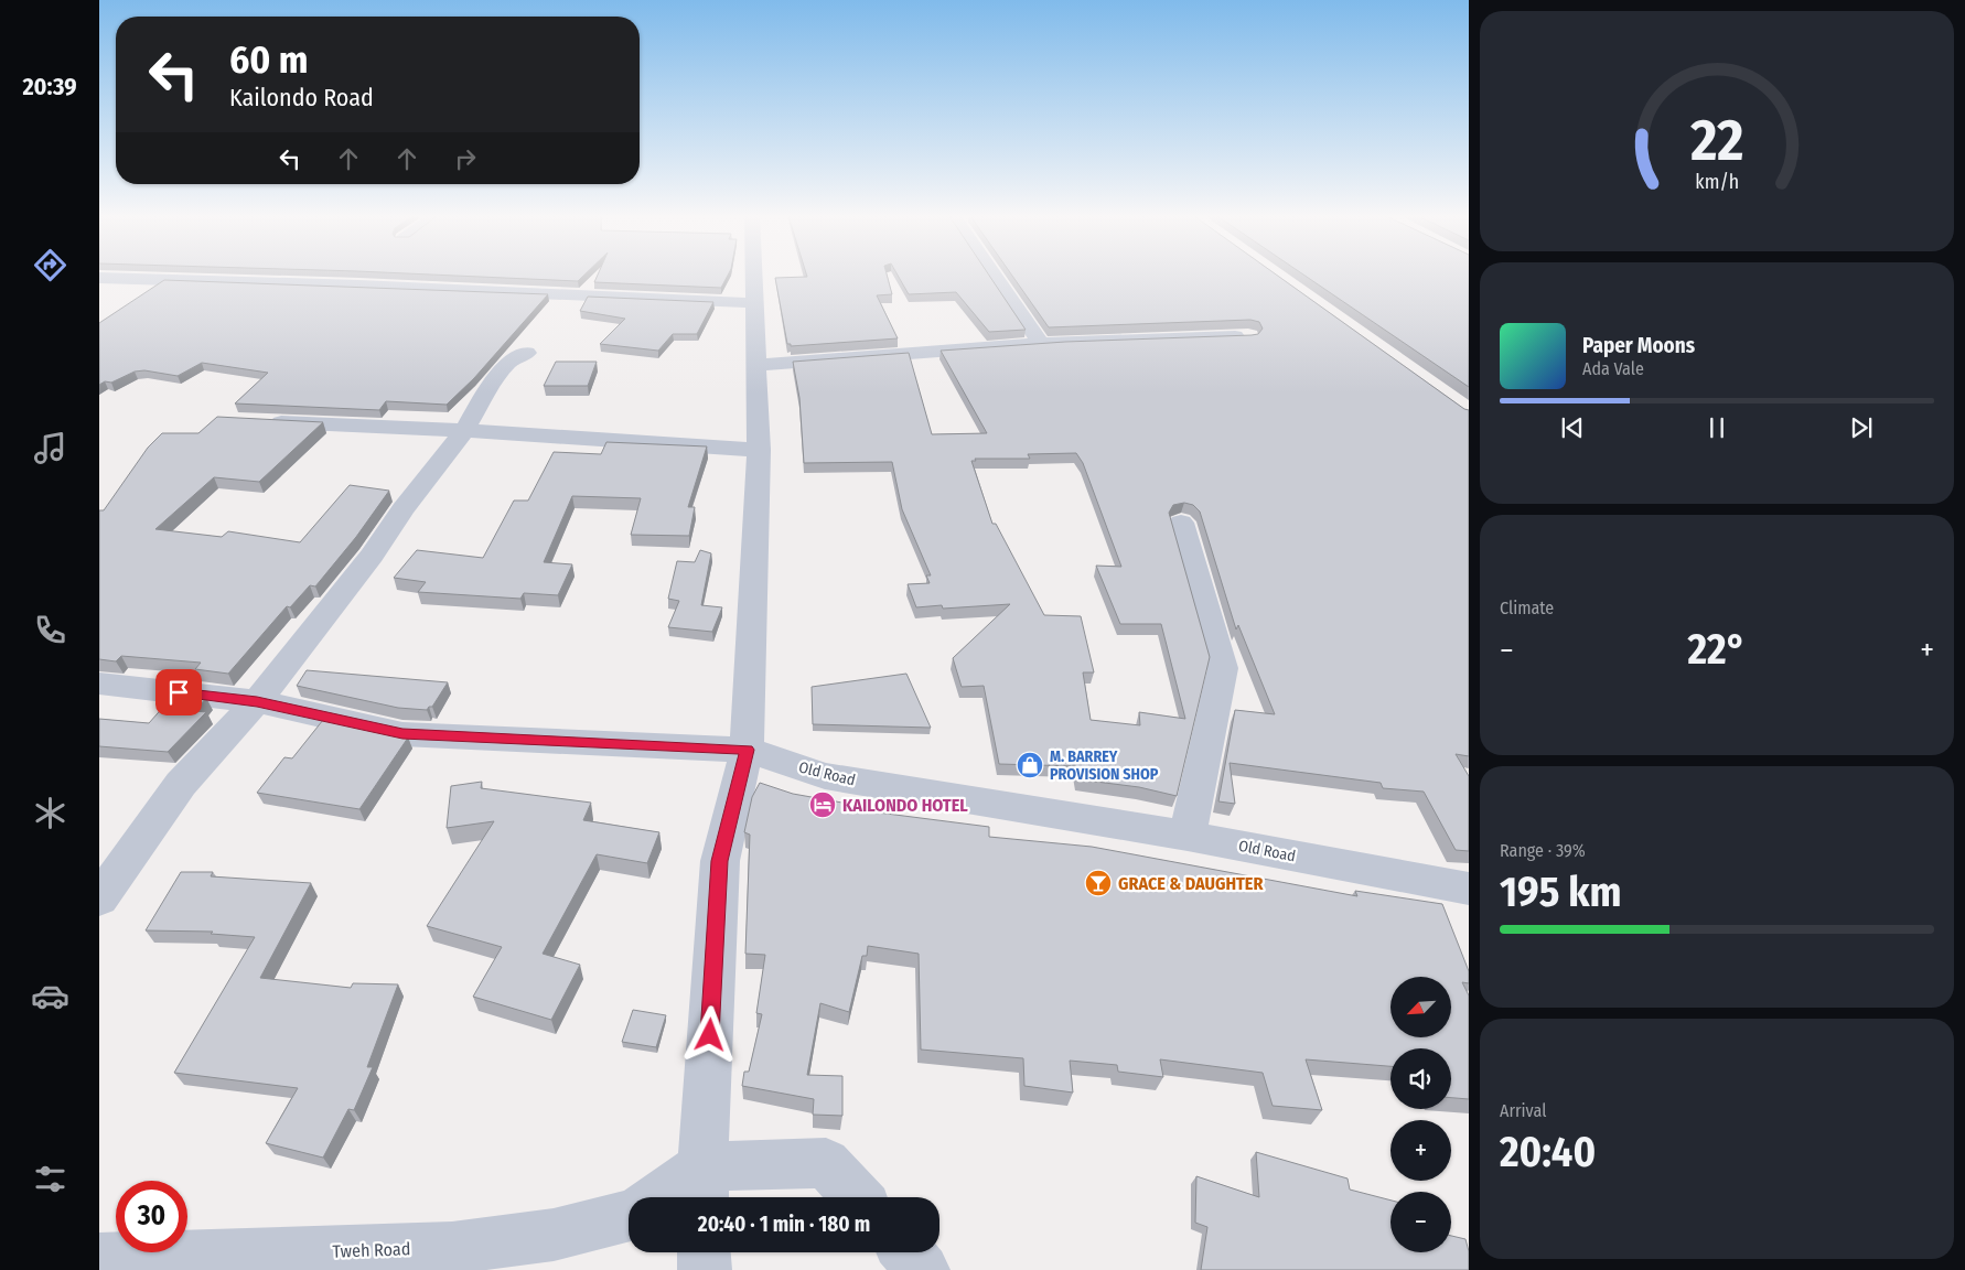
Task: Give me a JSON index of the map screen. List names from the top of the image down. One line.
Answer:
{"streets":{"street":["Old Road","Tweh Road"]},"places":{"shop":["M. BARREY PROVISION SHOP"],"hotel":["KAILONDO HOTEL"],"bar":["GRACE & DAUGHTER"]},"north":"bottom left","page":{"tabs":"20:39","turn":["60 m","Kailondo Road"],"song":["Paper Moons","Ada Vale"],"tile":["Climate",["Range · 39%","195 km"],["Arrival","20:40"]],"heat":["−","22°","+"],"map_buttons":["+","−"],"limit":"30","trip":"20:40 · 1 min · 180 m","gauge":["22","km/h"]}}
